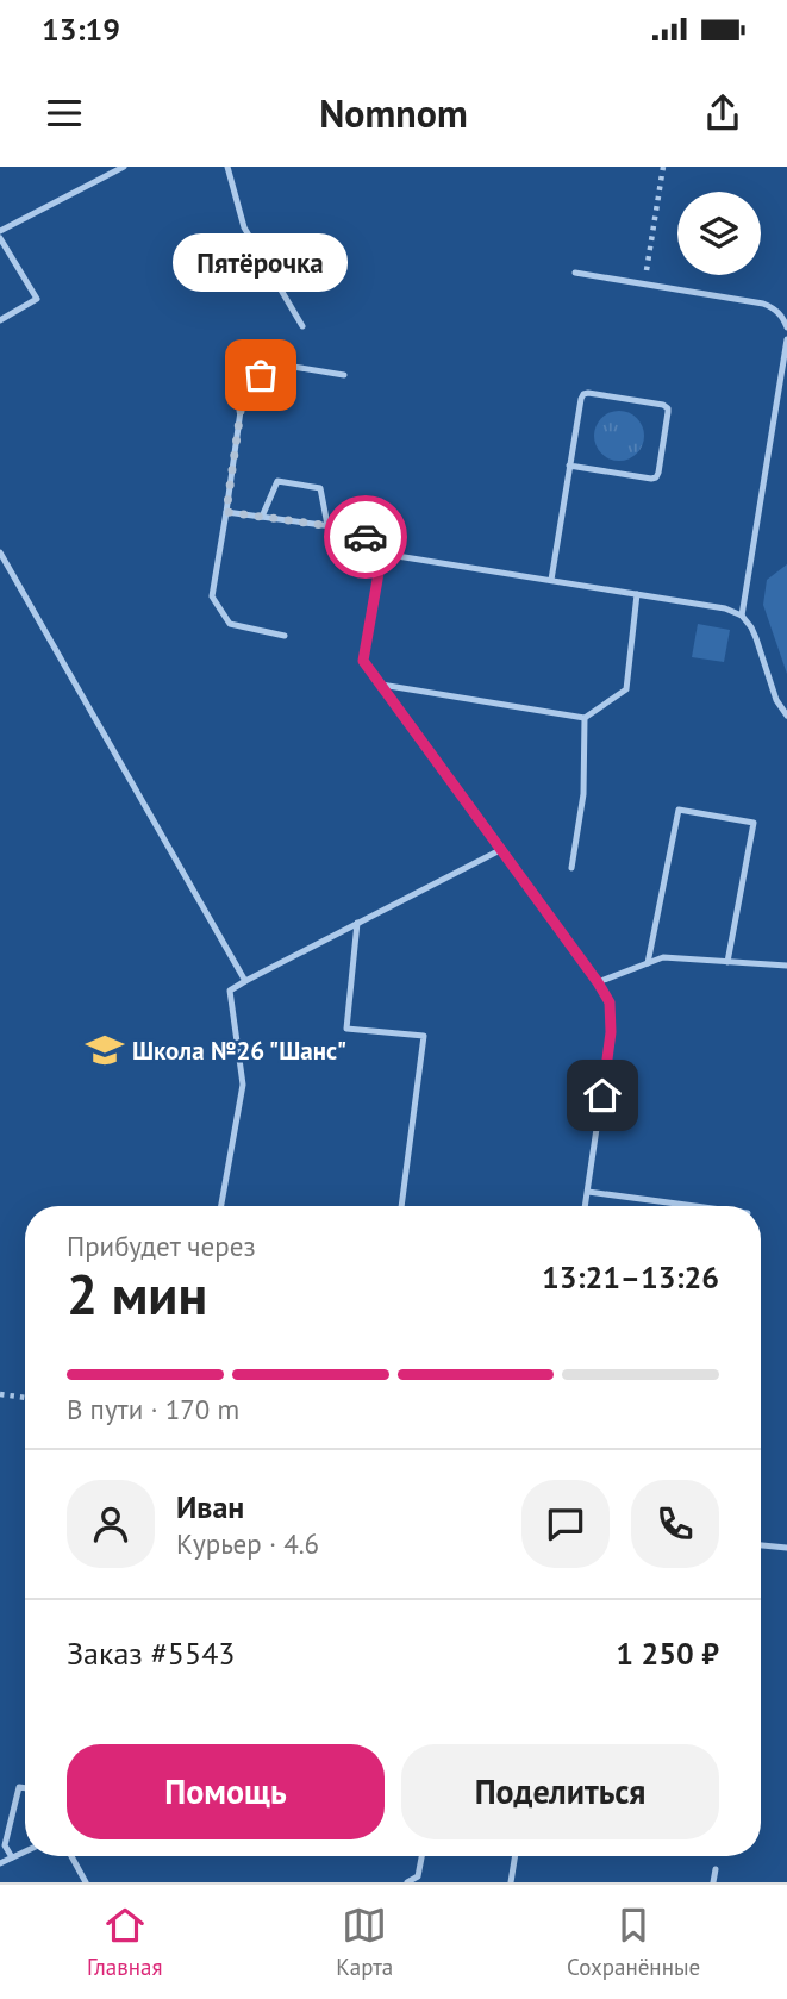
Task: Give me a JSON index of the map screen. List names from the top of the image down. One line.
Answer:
{"places":{"other":["Пятёрочка"],"school or university":["Школа №26 \"Шанс\""]},"page":{"status":"13:19","header":"Nomnom","bubble":"Пятёрочка","heading":["2 мин","Прибудет через","13:21–13:26"],"panel":["Иван","Курьер · 4.6","Заказ #5543","1 250 ₽"],"bar":"В пути · 170 m","buttons":["Помощь","Поделиться"],"tabs":["Главная","Карта","Сохранённые"]}}
